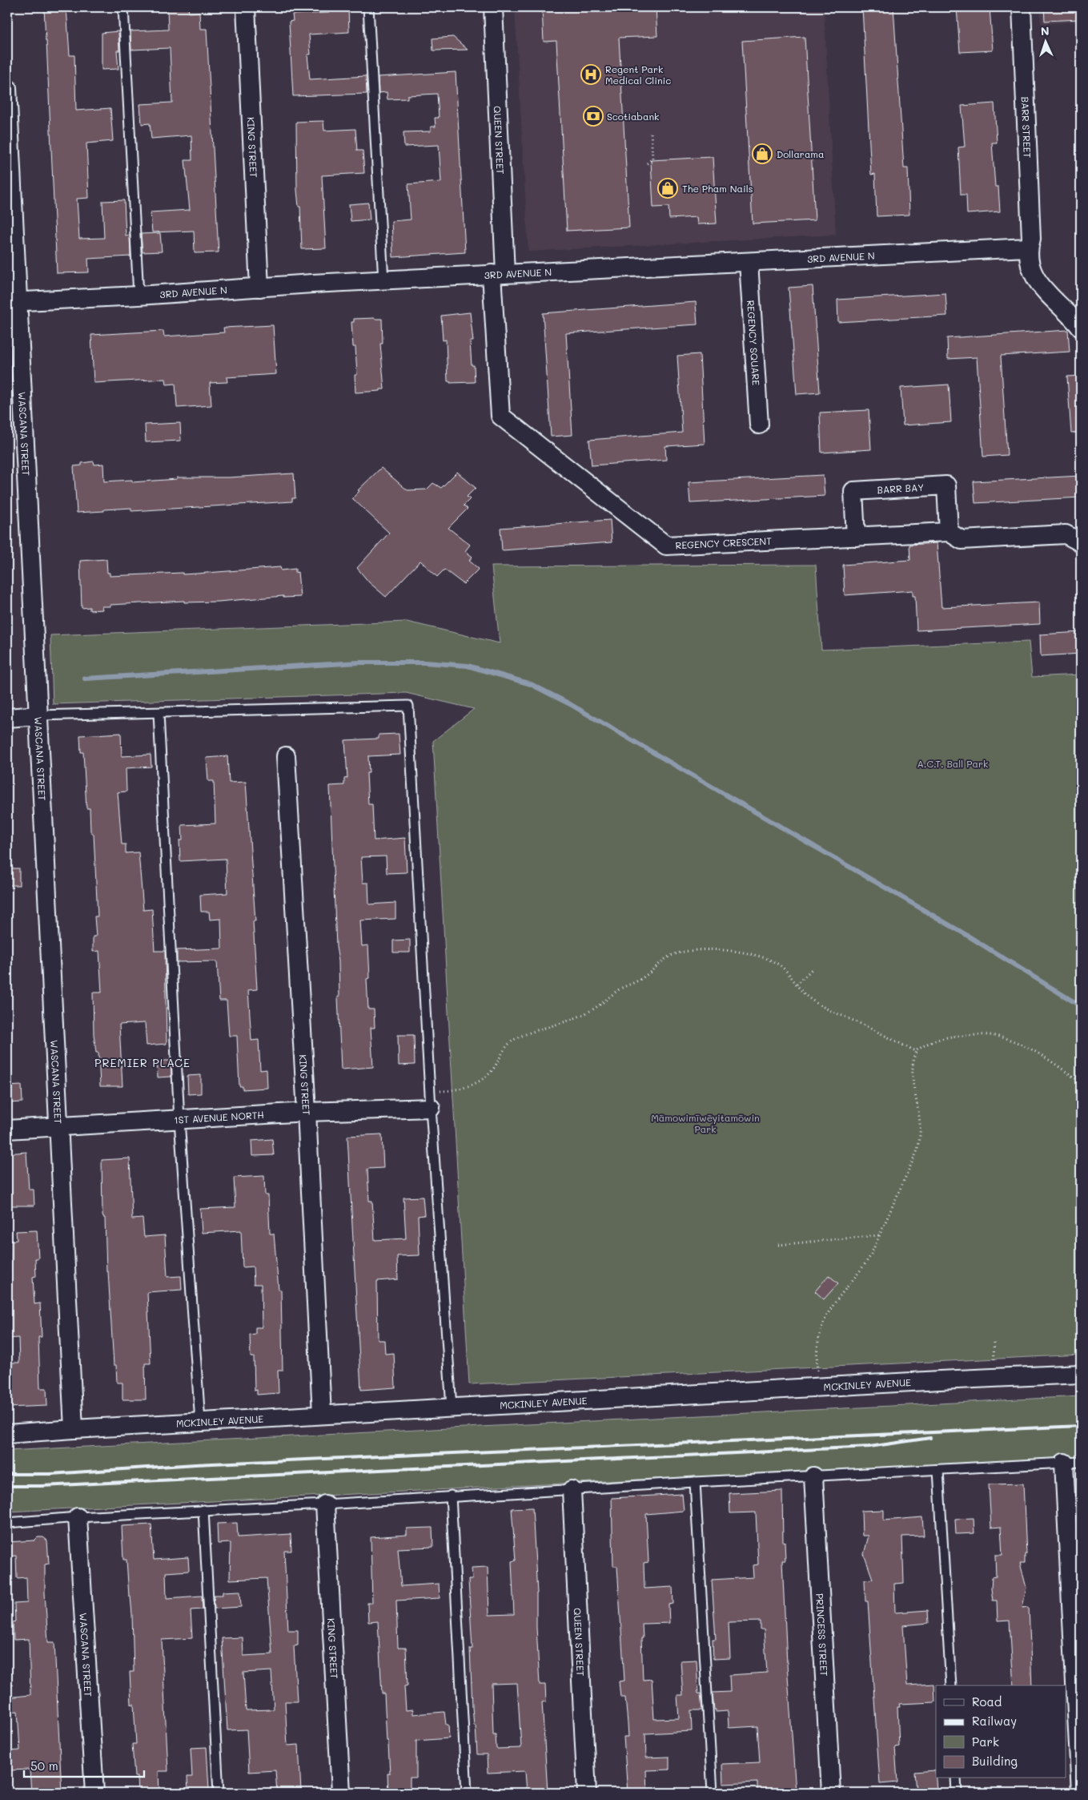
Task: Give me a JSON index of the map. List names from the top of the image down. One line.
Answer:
{"streets":{"street":["BARR STREET","QUEEN STREET","KING STREET","3RD AVENUE N","REGENCY SQUARE","WASCANA STREET","BARR BAY","REGENCY CRESCENT","1ST AVENUE NORTH","MCKINLEY AVENUE","PRINCESS STREET"]},"crossings":[["BARR STREET","3RD AVENUE N"],["QUEEN STREET","3RD AVENUE N"],["QUEEN STREET","REGENCY CRESCENT"],["KING STREET","3RD AVENUE N"],["KING STREET","1ST AVENUE NORTH"],["KING STREET","MCKINLEY AVENUE"],["3RD AVENUE N","REGENCY SQUARE"],["3RD AVENUE N","WASCANA STREET"],["3RD AVENUE N","REGENCY CRESCENT"],["WASCANA STREET","1ST AVENUE NORTH"],["WASCANA STREET","MCKINLEY AVENUE"],["BARR BAY","REGENCY CRESCENT"]],"districts":["PREMIER PLACE"],"parks":["A.C.T. Ball Park","Māmowimīwēyitamōwin Park"],"places":{"hospital":["Regent Park Medical Clinic"],"bank":["Scotiabank"],"shop":["Dollarama","The Pham Nails"]},"legend":["Road","Railway","Park","Building"],"scale_bar":"50 m","north":"top"}
